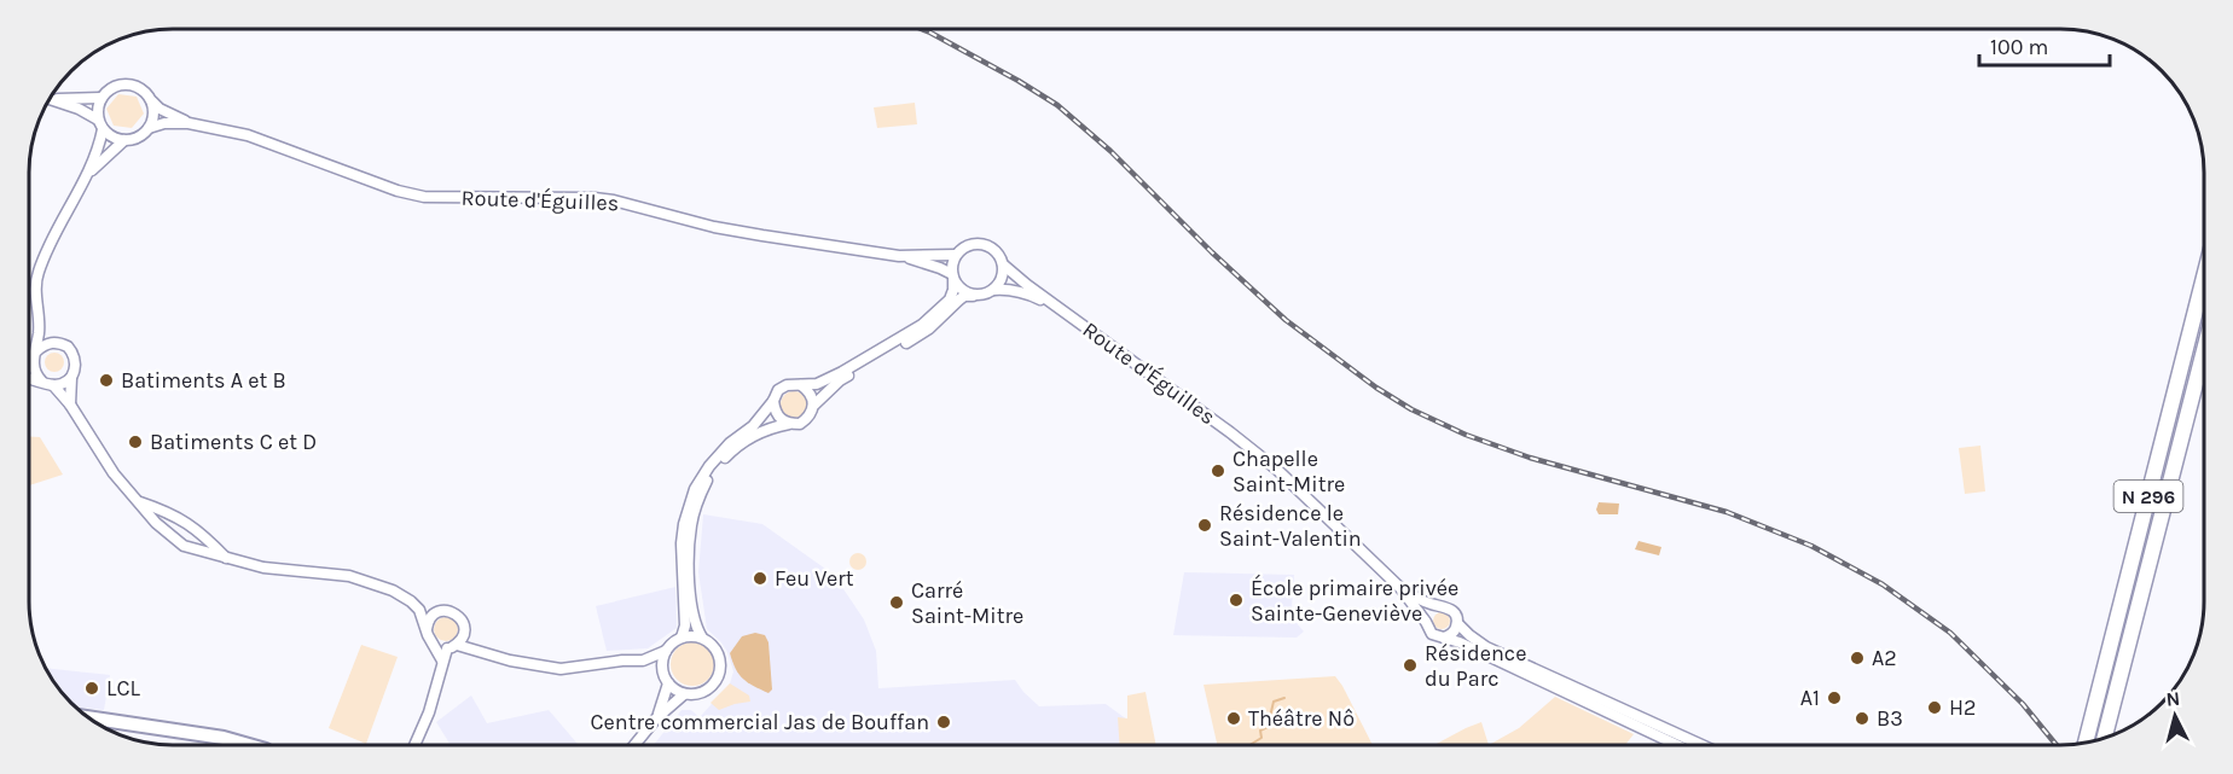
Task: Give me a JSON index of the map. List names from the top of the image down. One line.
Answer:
{"streets":{"highway":["N 296"],"street":["Route d'Éguilles"]},"places":["Batiments A et B","Batiments C et D","Chapelle Saint-Mitre","Résidence le Saint-Valentin","Feu Vert","École primaire privée Sainte-Geneviève","Carré Saint-Mitre","A2","Résidence du Parc","LCL","A1","H2","Théâtre Nô","B3","Centre commercial Jas de Bouffan"],"scale_bar":"100 m","north":"top"}
